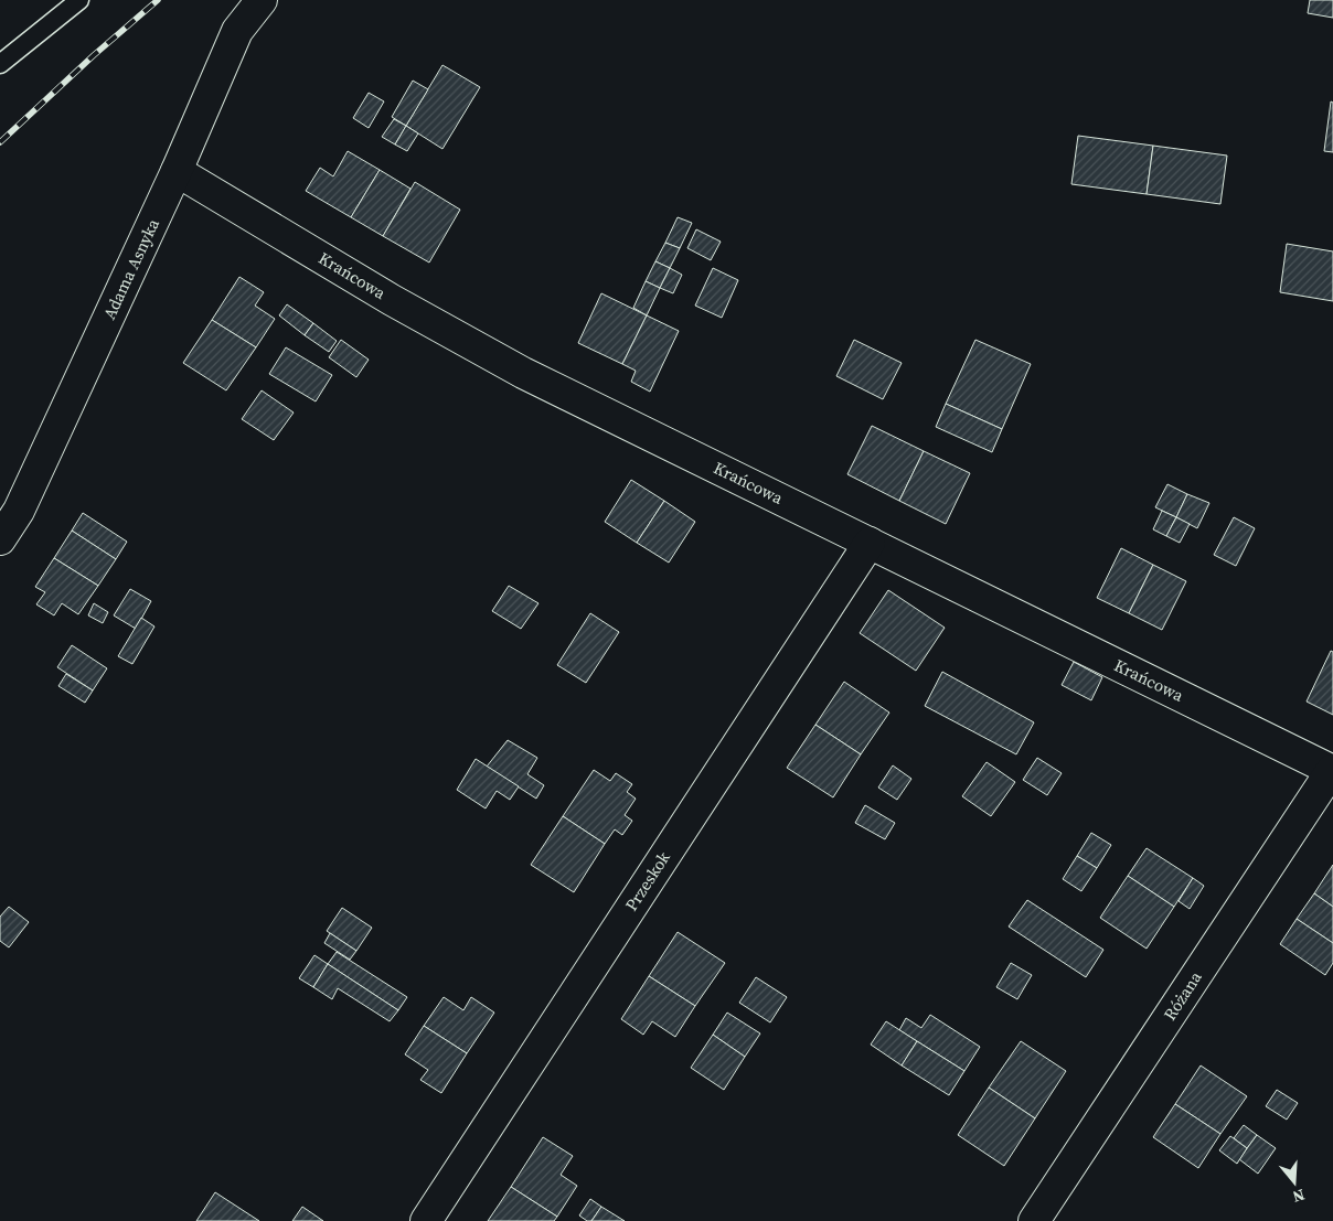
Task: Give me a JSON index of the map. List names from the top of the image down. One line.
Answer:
{"streets":{"street":["Adama Asnyka","Krańcowa","Przeskok","Różana"]},"crossings":[["Adama Asnyka","Krańcowa"],["Krańcowa","Przeskok"],["Krańcowa","Różana"]],"north":"bottom"}
